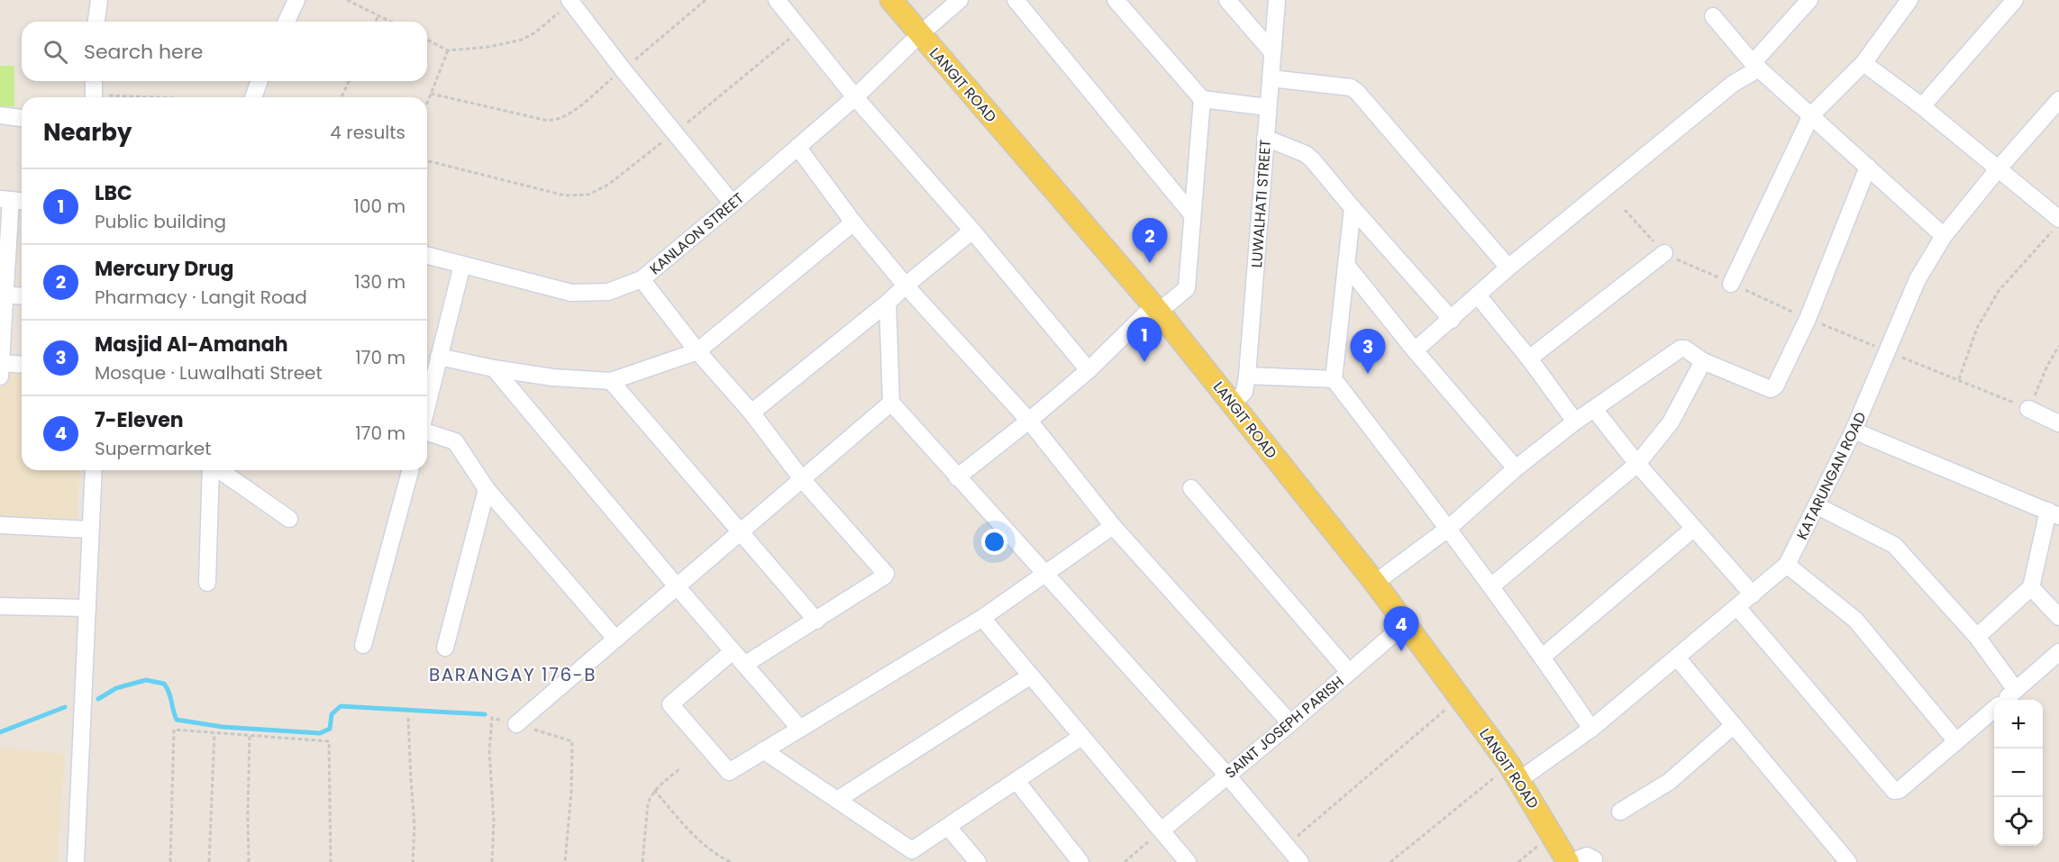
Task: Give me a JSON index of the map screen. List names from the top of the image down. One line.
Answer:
{"streets":{"main road":["LANGIT ROAD"],"street":["LUWALHATI STREET","KANLAON STREET","KATARUNGAN ROAD","SAINT JOSEPH PARISH"]},"crossings":[["LANGIT ROAD","LUWALHATI STREET"],["LANGIT ROAD","KANLAON STREET"],["LANGIT ROAD","KATARUNGAN ROAD"],["LANGIT ROAD","SAINT JOSEPH PARISH"]],"districts":["BARANGAY 176-B"],"page":{"search":"Search here","heading":["Nearby","4 results"],"list":[{"mark":"1","name":"LBC","note":"Public building","value":"100 m"},{"mark":"2","name":"Mercury Drug","note":"Pharmacy · Langit Road","value":"130 m"},{"mark":"3","name":"Masjid Al-Amanah","note":"Mosque · Luwalhati Street","value":"170 m"},{"mark":"4","name":"7-Eleven","note":"Supermarket","value":"170 m"}],"pins":["2","1","3","4"],"map_buttons":["+","−"]}}
